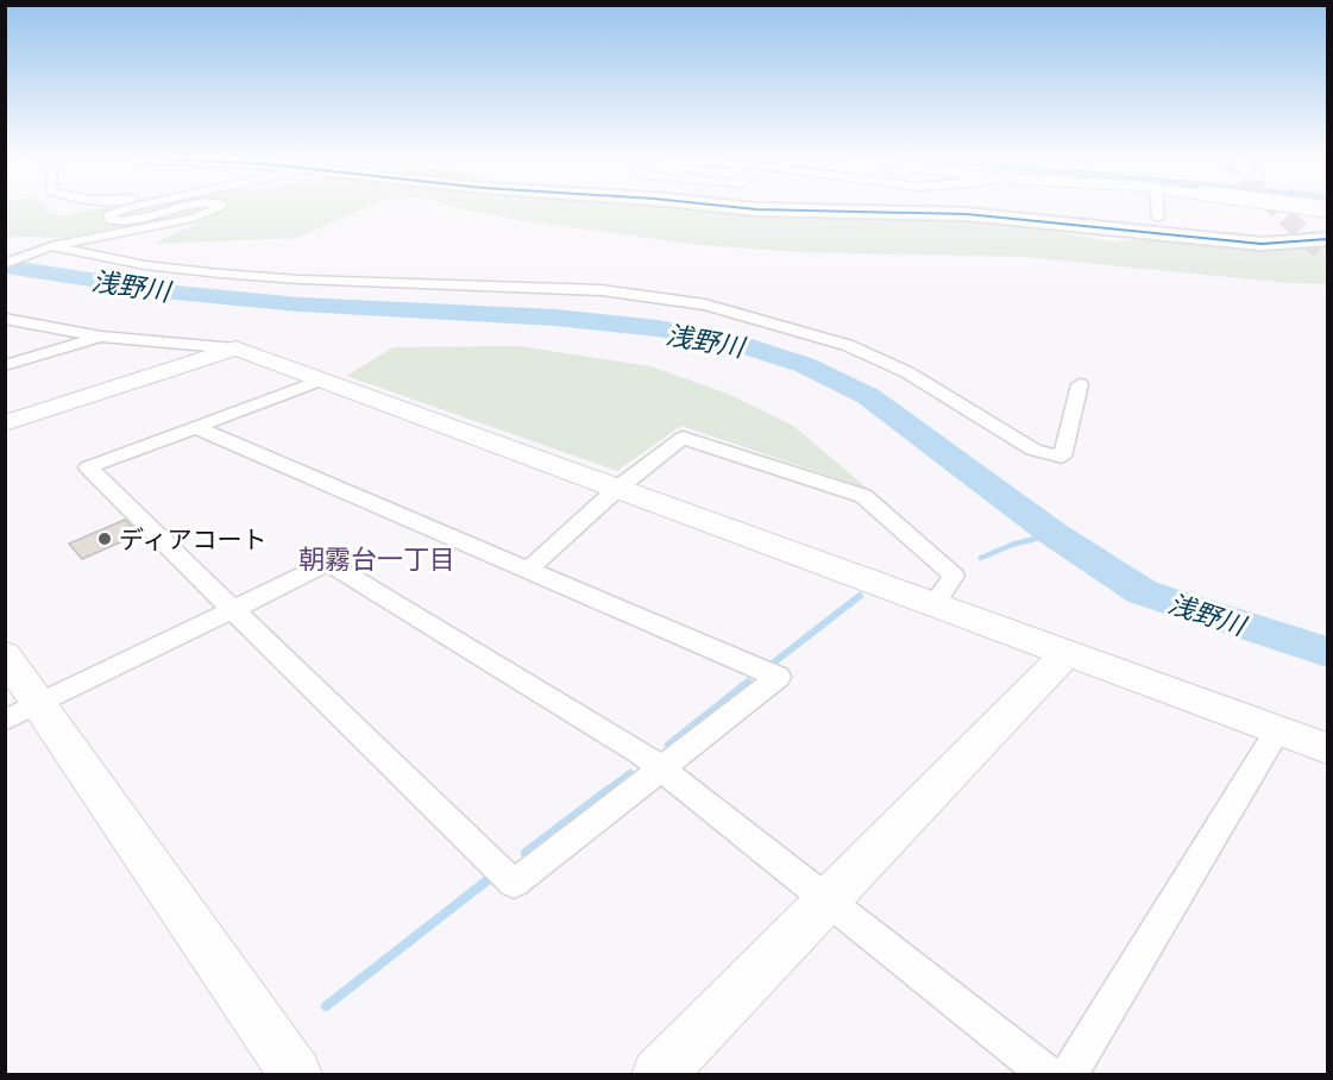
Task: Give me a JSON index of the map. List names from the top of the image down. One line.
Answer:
{"districts":["朝霧台一丁目"],"water":["浅野川"],"places":["ディアコート"]}
